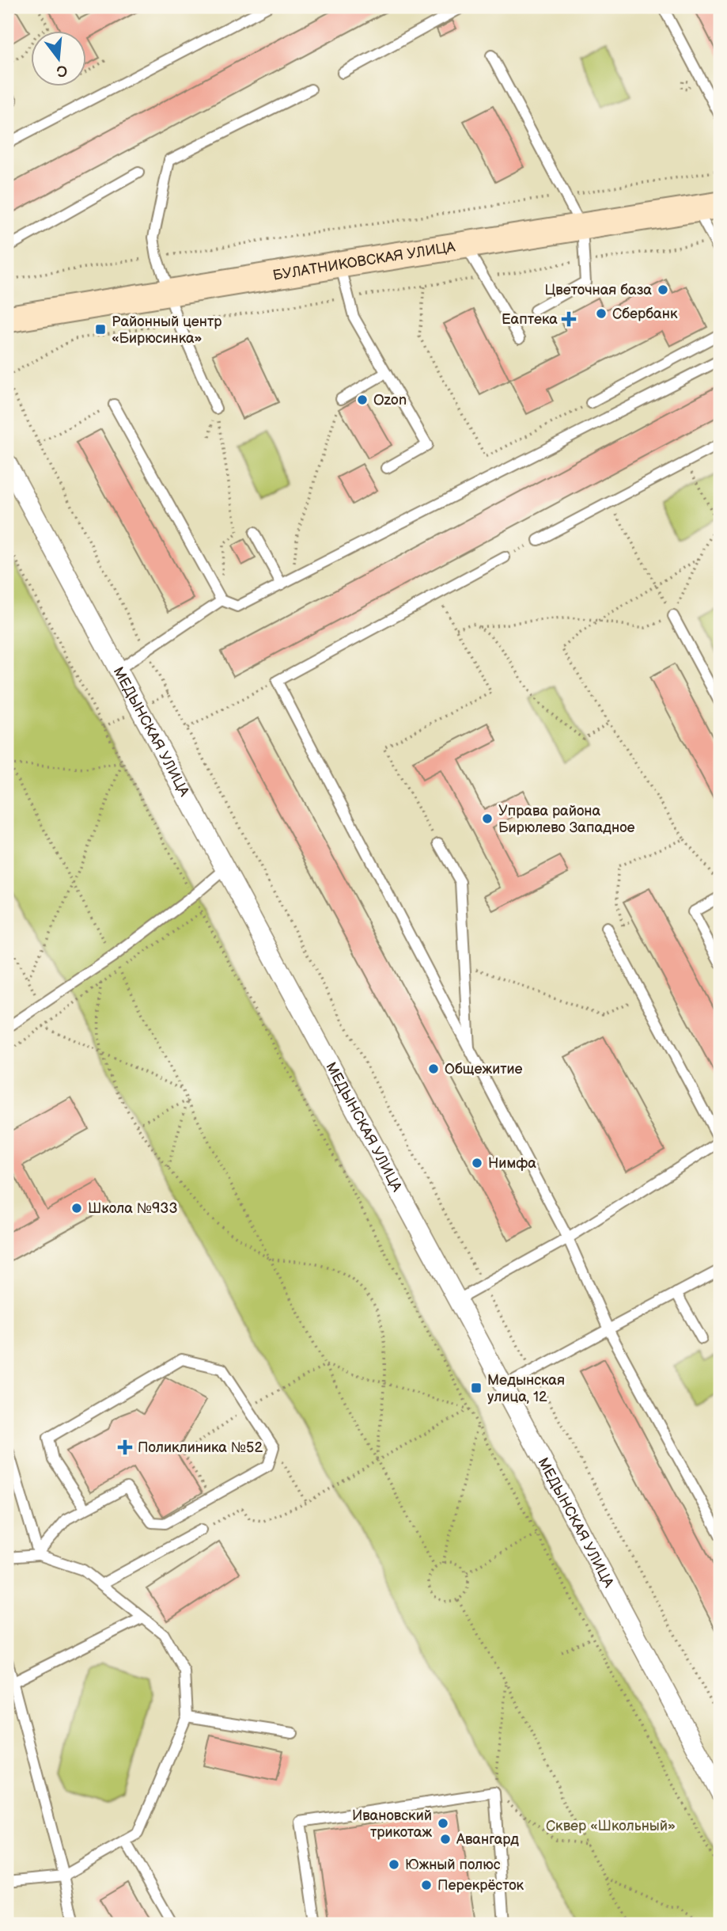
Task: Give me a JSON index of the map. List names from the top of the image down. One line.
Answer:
{"streets":{"street":["БУЛАТНИКОВСКАЯ УЛИЦА","МЕДЫНСКАЯ УЛИЦА"]},"parks":["Сквер «Школьный»"],"places":{"other":["Цветочная база","Сбербанк","Ozon","Управа района Бирюлево Западное","Общежитие","Нимфа","Школа №933","Ивановский трикотаж","Авангард","Южный полюс","Перекрёсток"],"health":["Еаптека","Поликлиника №52"],"transit":["Районный центр «Бирюсинка»","Медынская улица, 12"]},"north":"bottom"}
